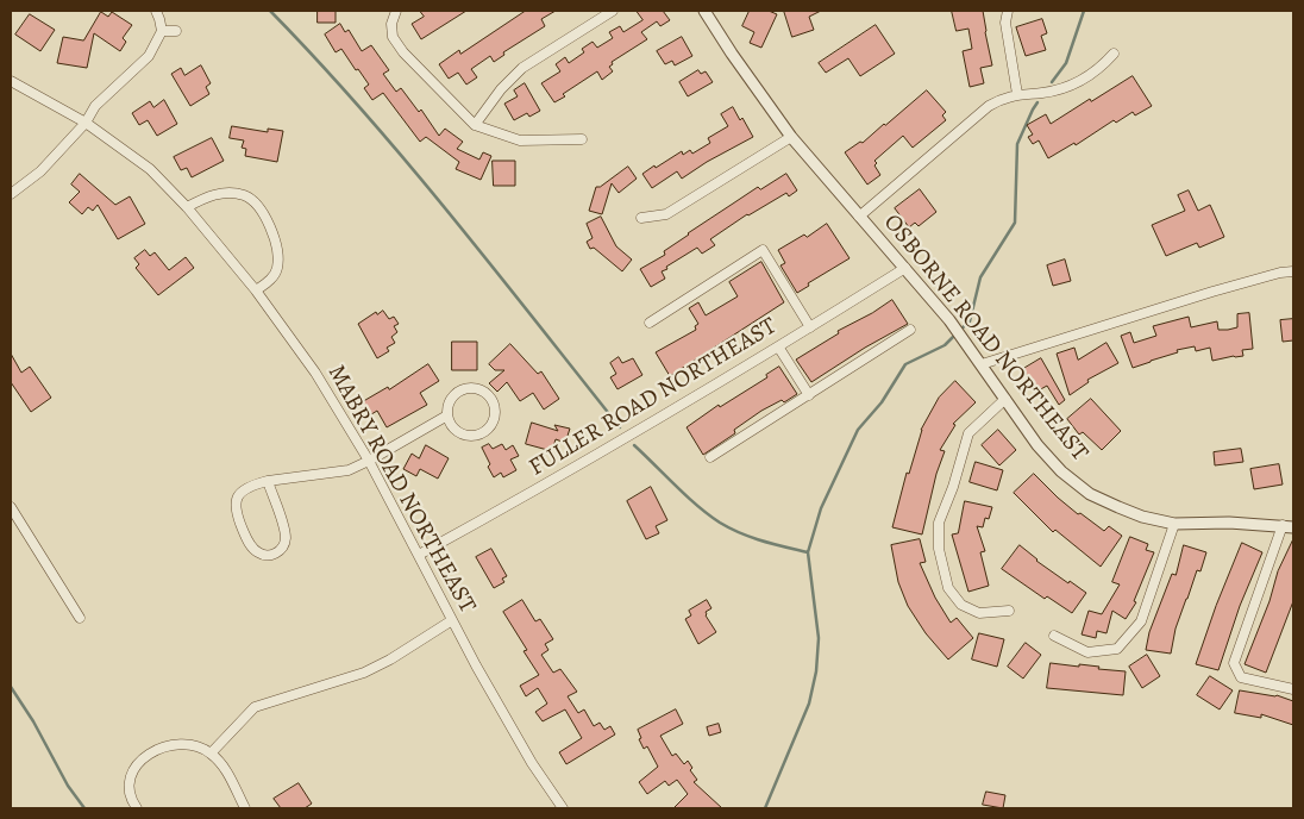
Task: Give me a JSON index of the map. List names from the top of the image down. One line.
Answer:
{"streets":{"street":["OSBORNE ROAD NORTHEAST","FULLER ROAD NORTHEAST","MABRY ROAD NORTHEAST"]},"crossings":[["OSBORNE ROAD NORTHEAST","FULLER ROAD NORTHEAST"],["FULLER ROAD NORTHEAST","MABRY ROAD NORTHEAST"]]}
